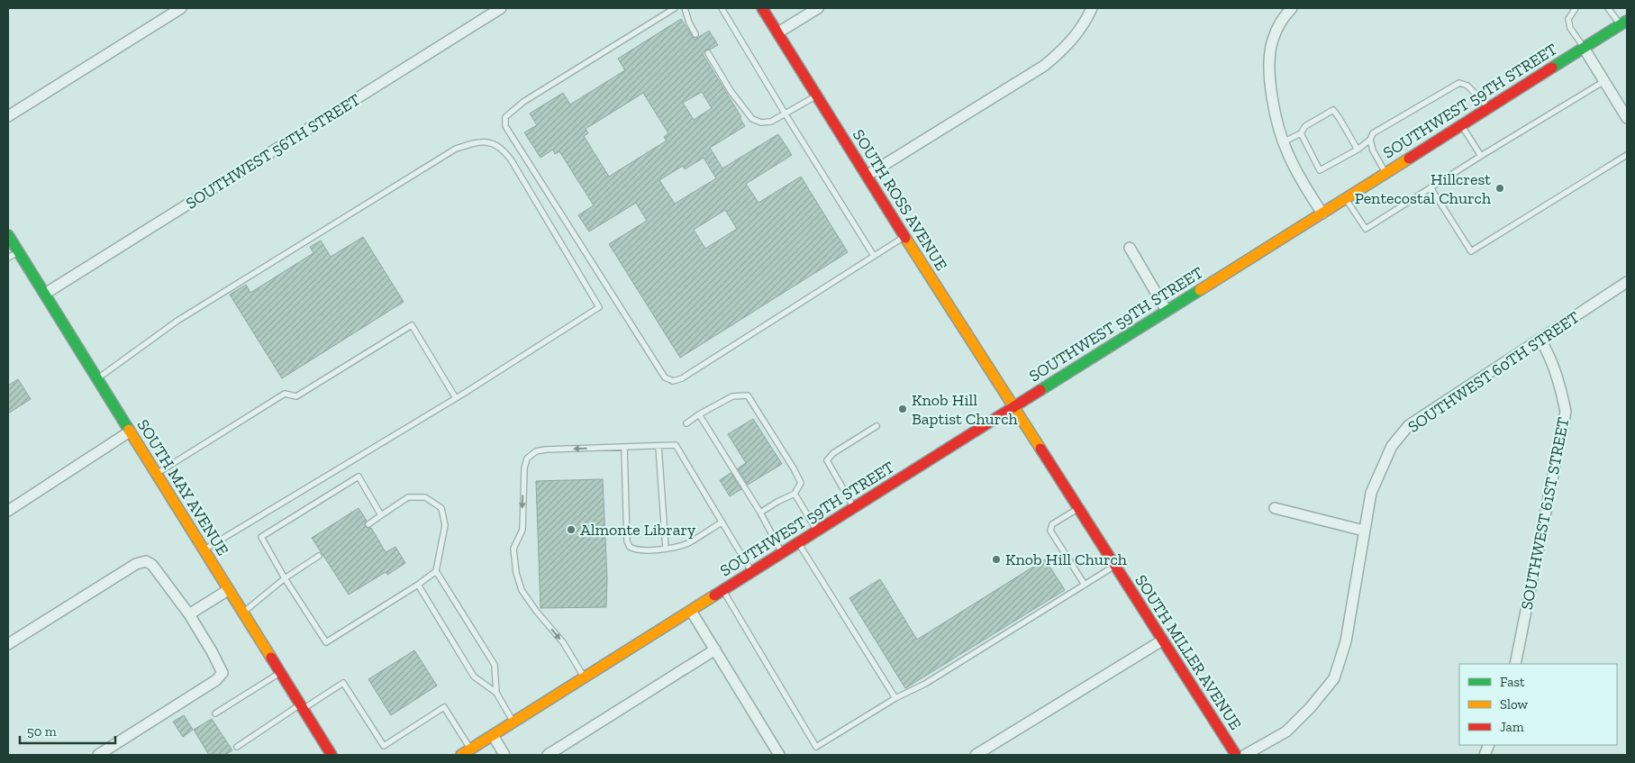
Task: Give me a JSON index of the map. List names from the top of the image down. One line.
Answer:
{"streets":{"main road":["SOUTHWEST 59TH STREET","SOUTH ROSS AVENUE","SOUTH MAY AVENUE","SOUTH MILLER AVENUE"],"street":["SOUTHWEST 56TH STREET","SOUTHWEST 60TH STREET","SOUTHWEST 61ST STREET"]},"crossings":[["SOUTHWEST 59TH STREET","SOUTH ROSS AVENUE"],["SOUTHWEST 59TH STREET","SOUTH MILLER AVENUE"],["SOUTHWEST 56TH STREET","SOUTH MAY AVENUE"],["SOUTH ROSS AVENUE","SOUTH MILLER AVENUE"],["SOUTHWEST 60TH STREET","SOUTHWEST 61ST STREET"]],"places":["Hillcrest Pentecostal Church","Knob Hill Baptist Church","Almonte Library","Knob Hill Church"],"legend":["Fast","Slow","Jam"],"scale_bar":"50 m"}
